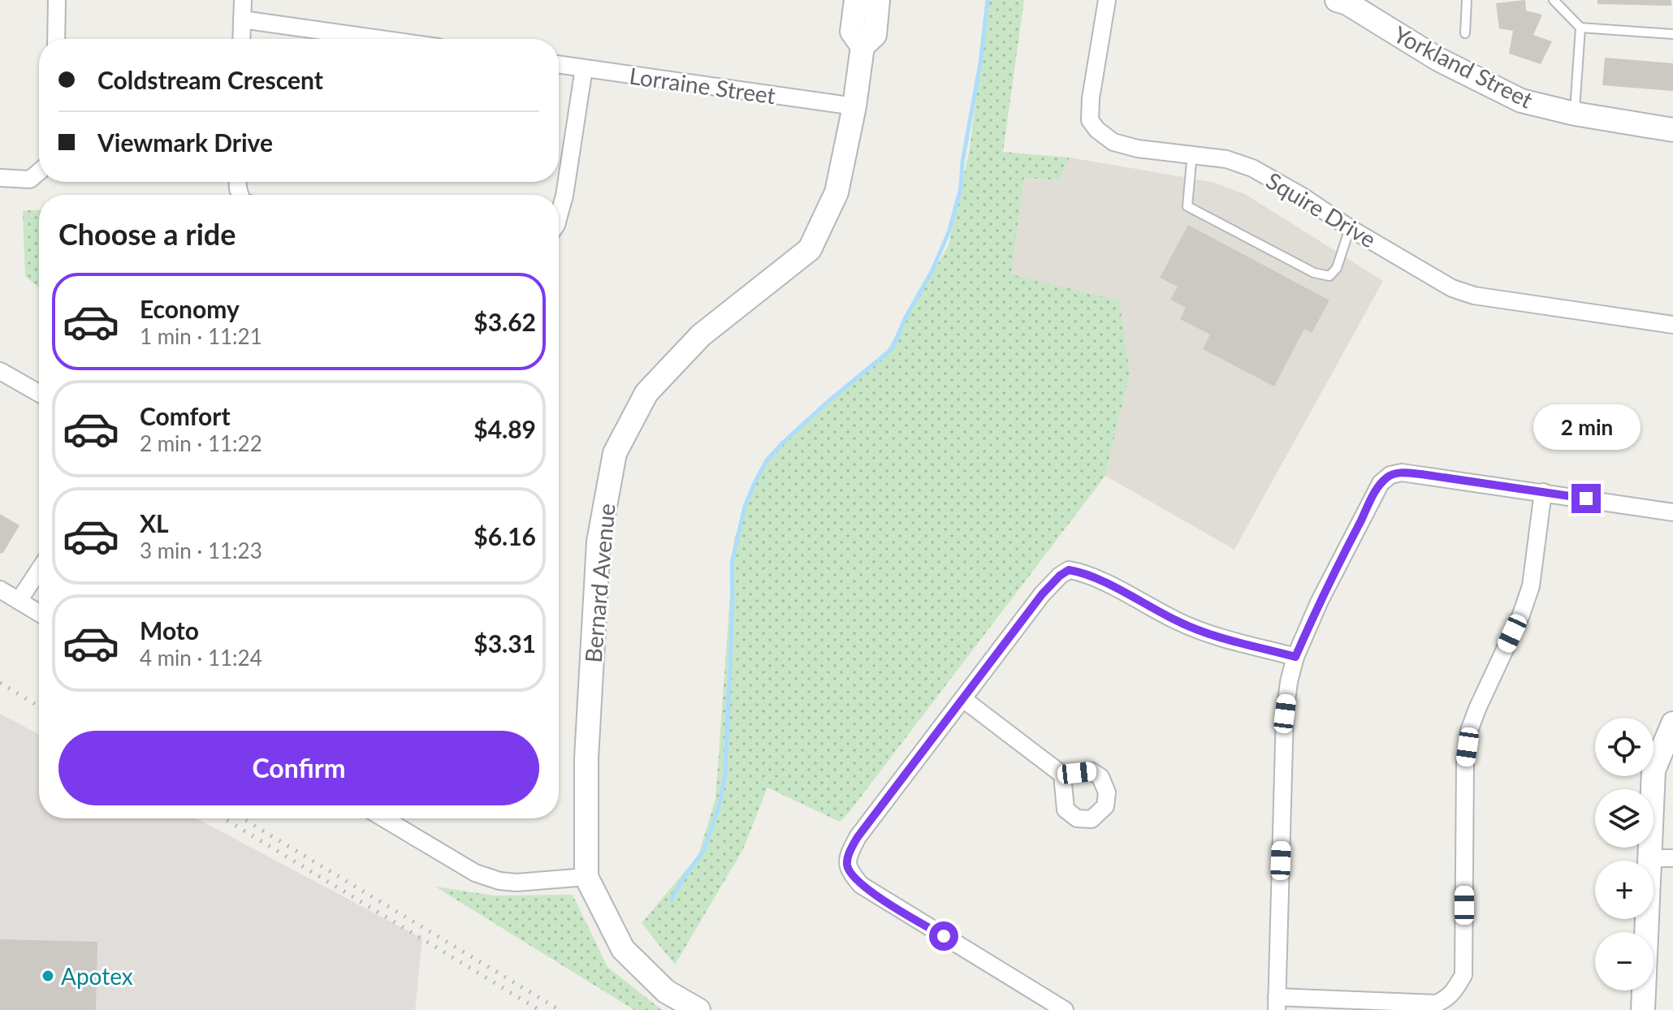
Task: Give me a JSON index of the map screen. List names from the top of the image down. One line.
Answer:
{"streets":{"street":["Yorkland Street","Lorraine Street","Squire Drive","Bernard Avenue"]},"crossings":[["Lorraine Street","Bernard Avenue"]],"places":["Apotex"],"page":{"banner":["Coldstream Crescent","Viewmark Drive"],"heading":"Choose a ride","list":[{"name":"Economy","note":"1 min · 11:21","value":"$3.62"},{"name":"Comfort","note":"2 min · 11:22","value":"$4.89"},{"name":"XL","note":"3 min · 11:23","value":"$6.16"},{"name":"Moto","note":"4 min · 11:24","value":"$3.31"}],"bubble":"2 min","map_buttons":["+","−"],"buttons":"Confirm"}}
